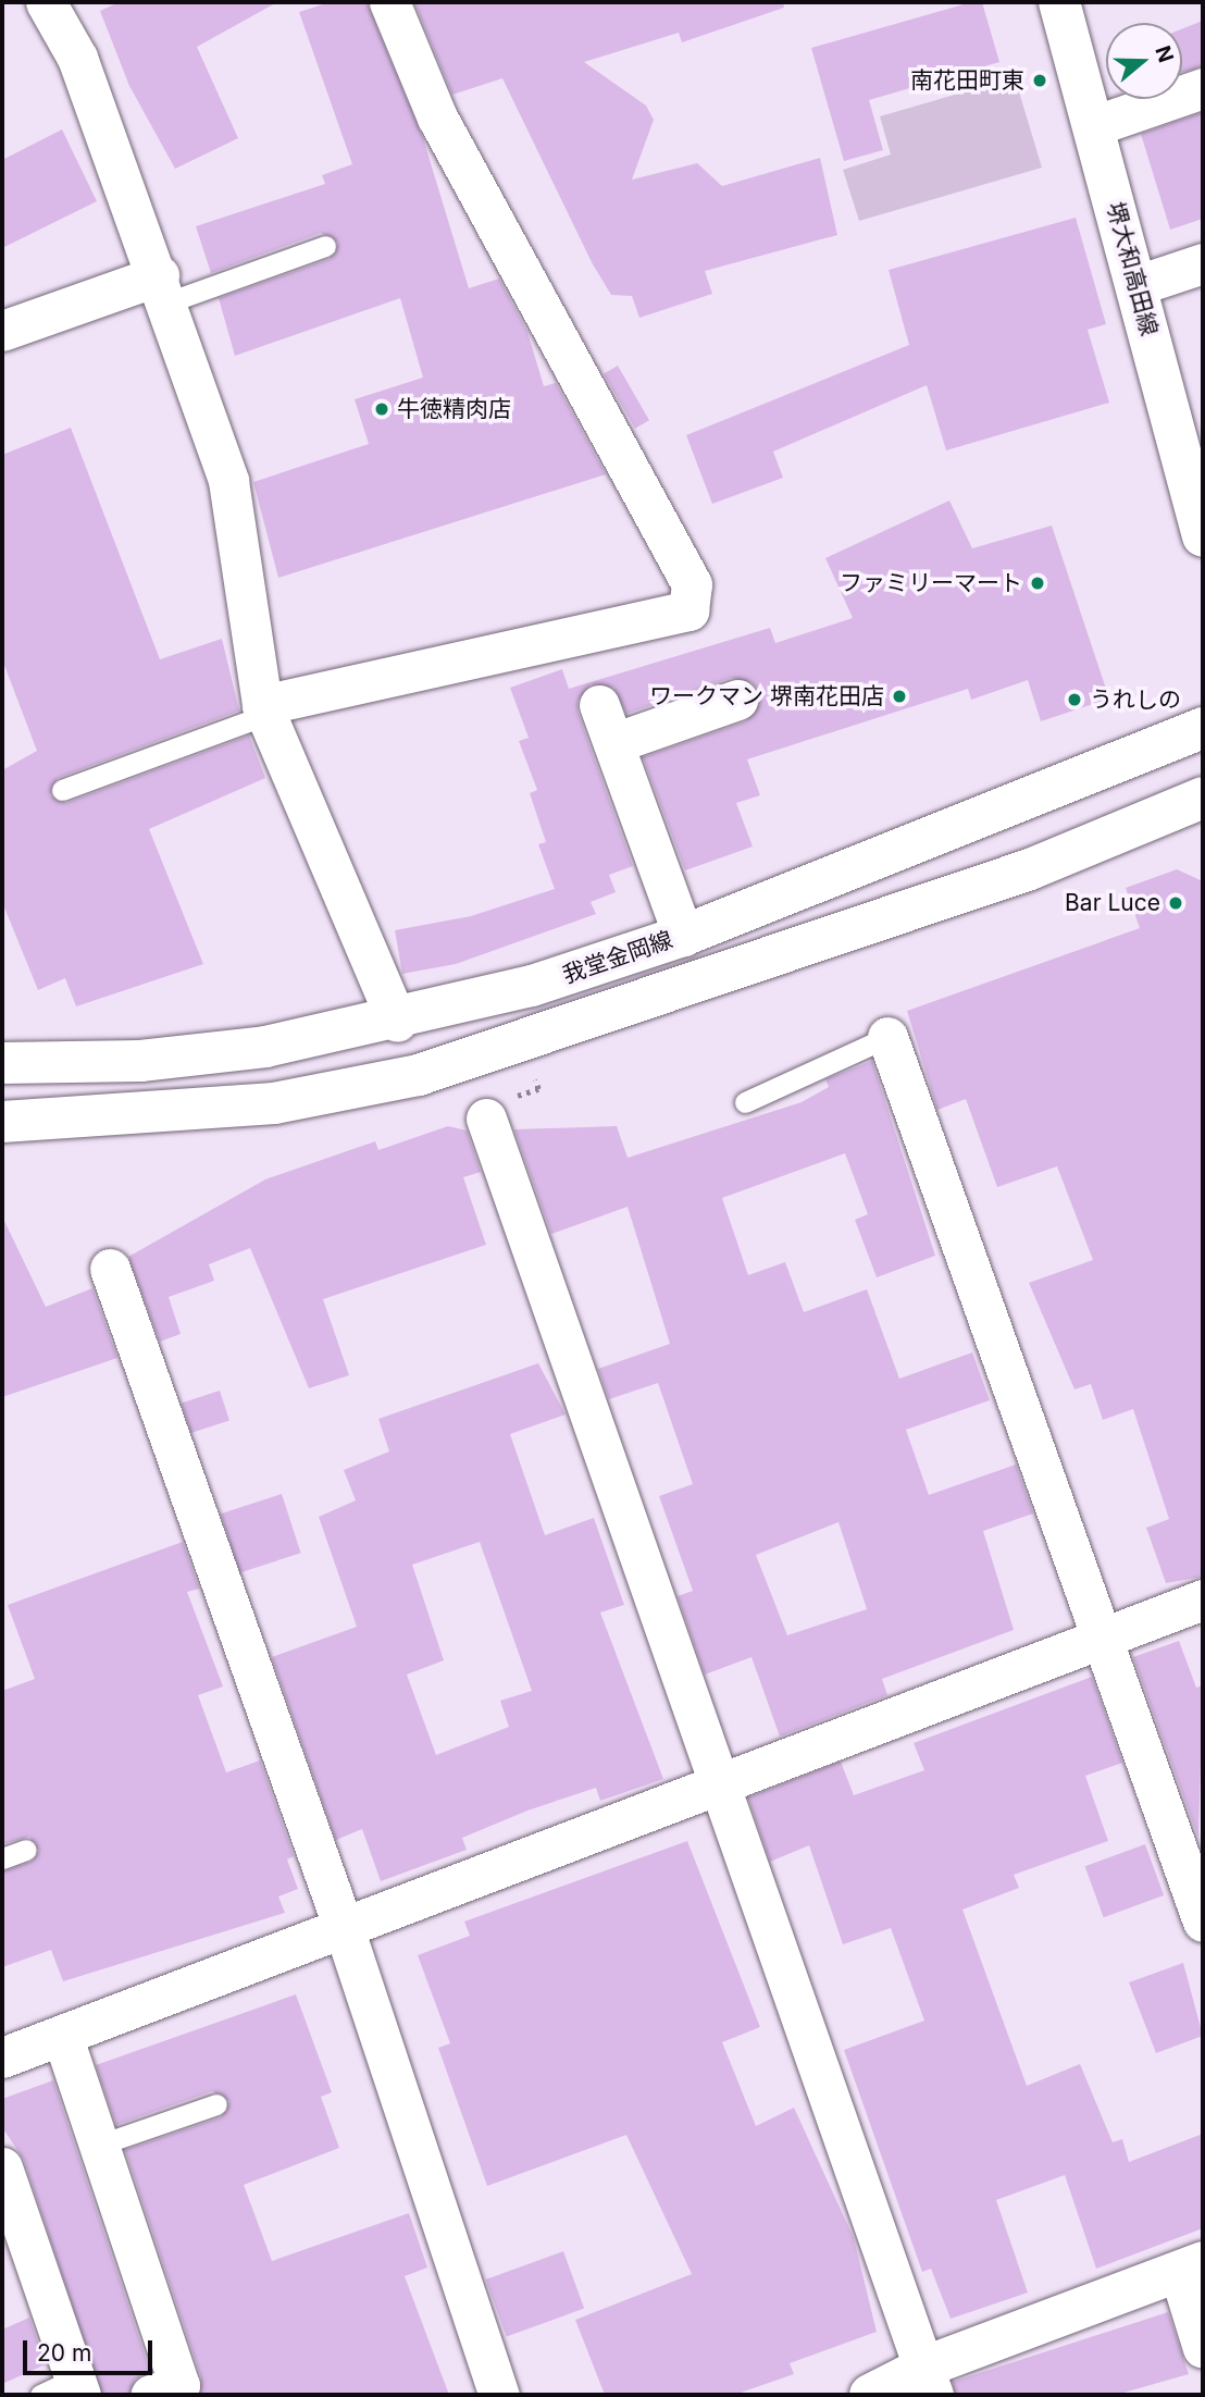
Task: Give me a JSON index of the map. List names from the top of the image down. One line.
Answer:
{"streets":{"main road":["堺大和高田線","我堂金岡線"]},"places":["南花田町東","牛徳精肉店","ファミリーマート","ワークマン 堺南花田店","うれしの","Bar Luce"],"scale_bar":"20 m","north":"right"}
